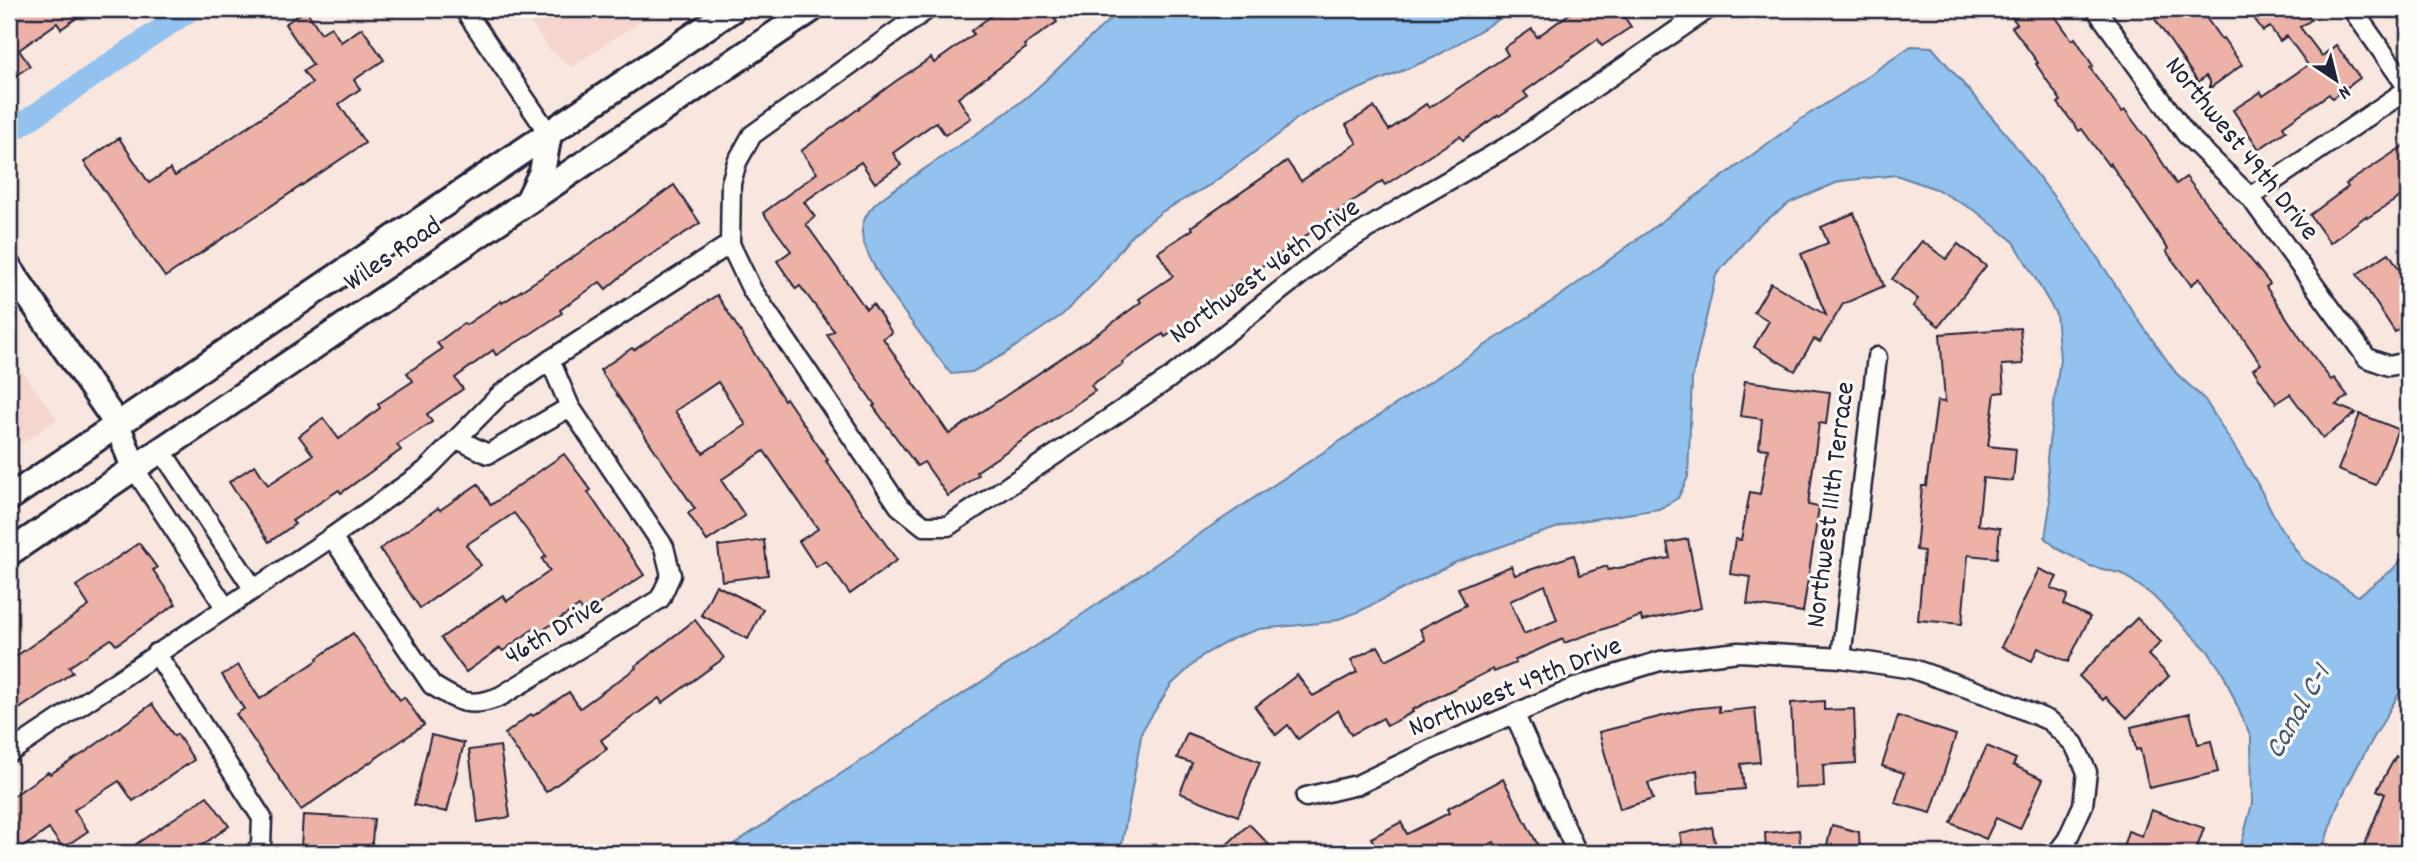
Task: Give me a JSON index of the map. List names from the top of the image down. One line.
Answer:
{"streets":{"main road":["Wiles Road"],"street":["Northwest 49th Drive","Northwest 46th Drive","Northwest 111th Terrace","46th Drive"]},"crossings":[["Northwest 49th Drive","Northwest 111th Terrace"]],"water":["Canal C-1"],"north":"bottom right"}
